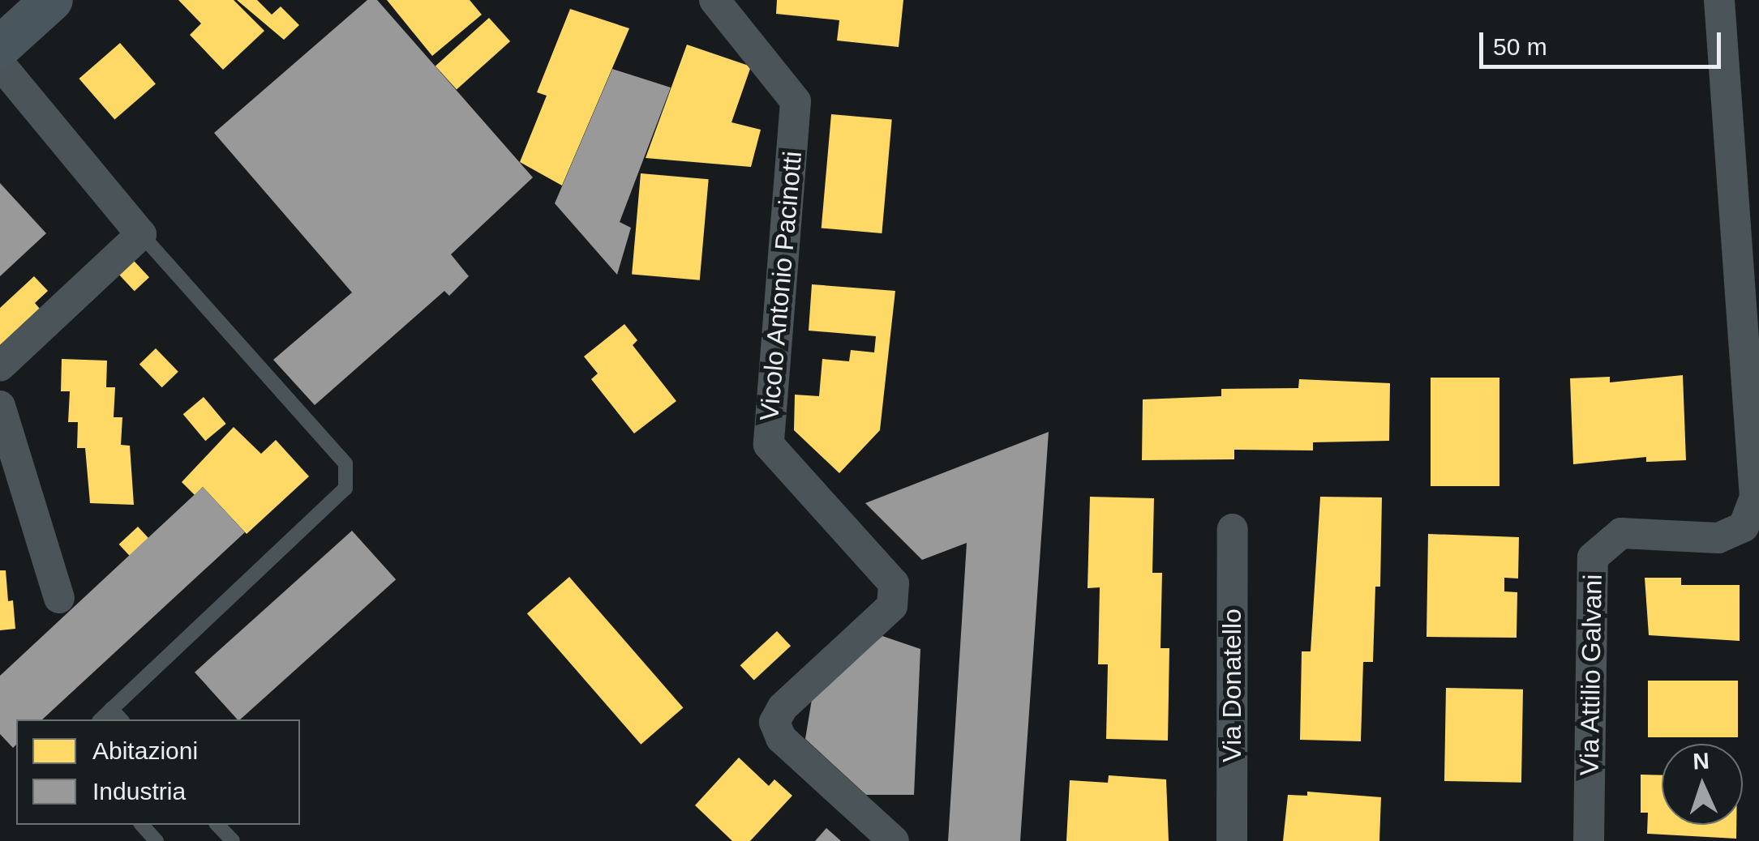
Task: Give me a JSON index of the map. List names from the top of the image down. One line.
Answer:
{"streets":{"street":["Vicolo Antonio Pacinotti","Via Attilio Galvani","Via Donatello"]},"legend":["Abitazioni","Industria"],"scale_bar":"50 m","north":"top"}
